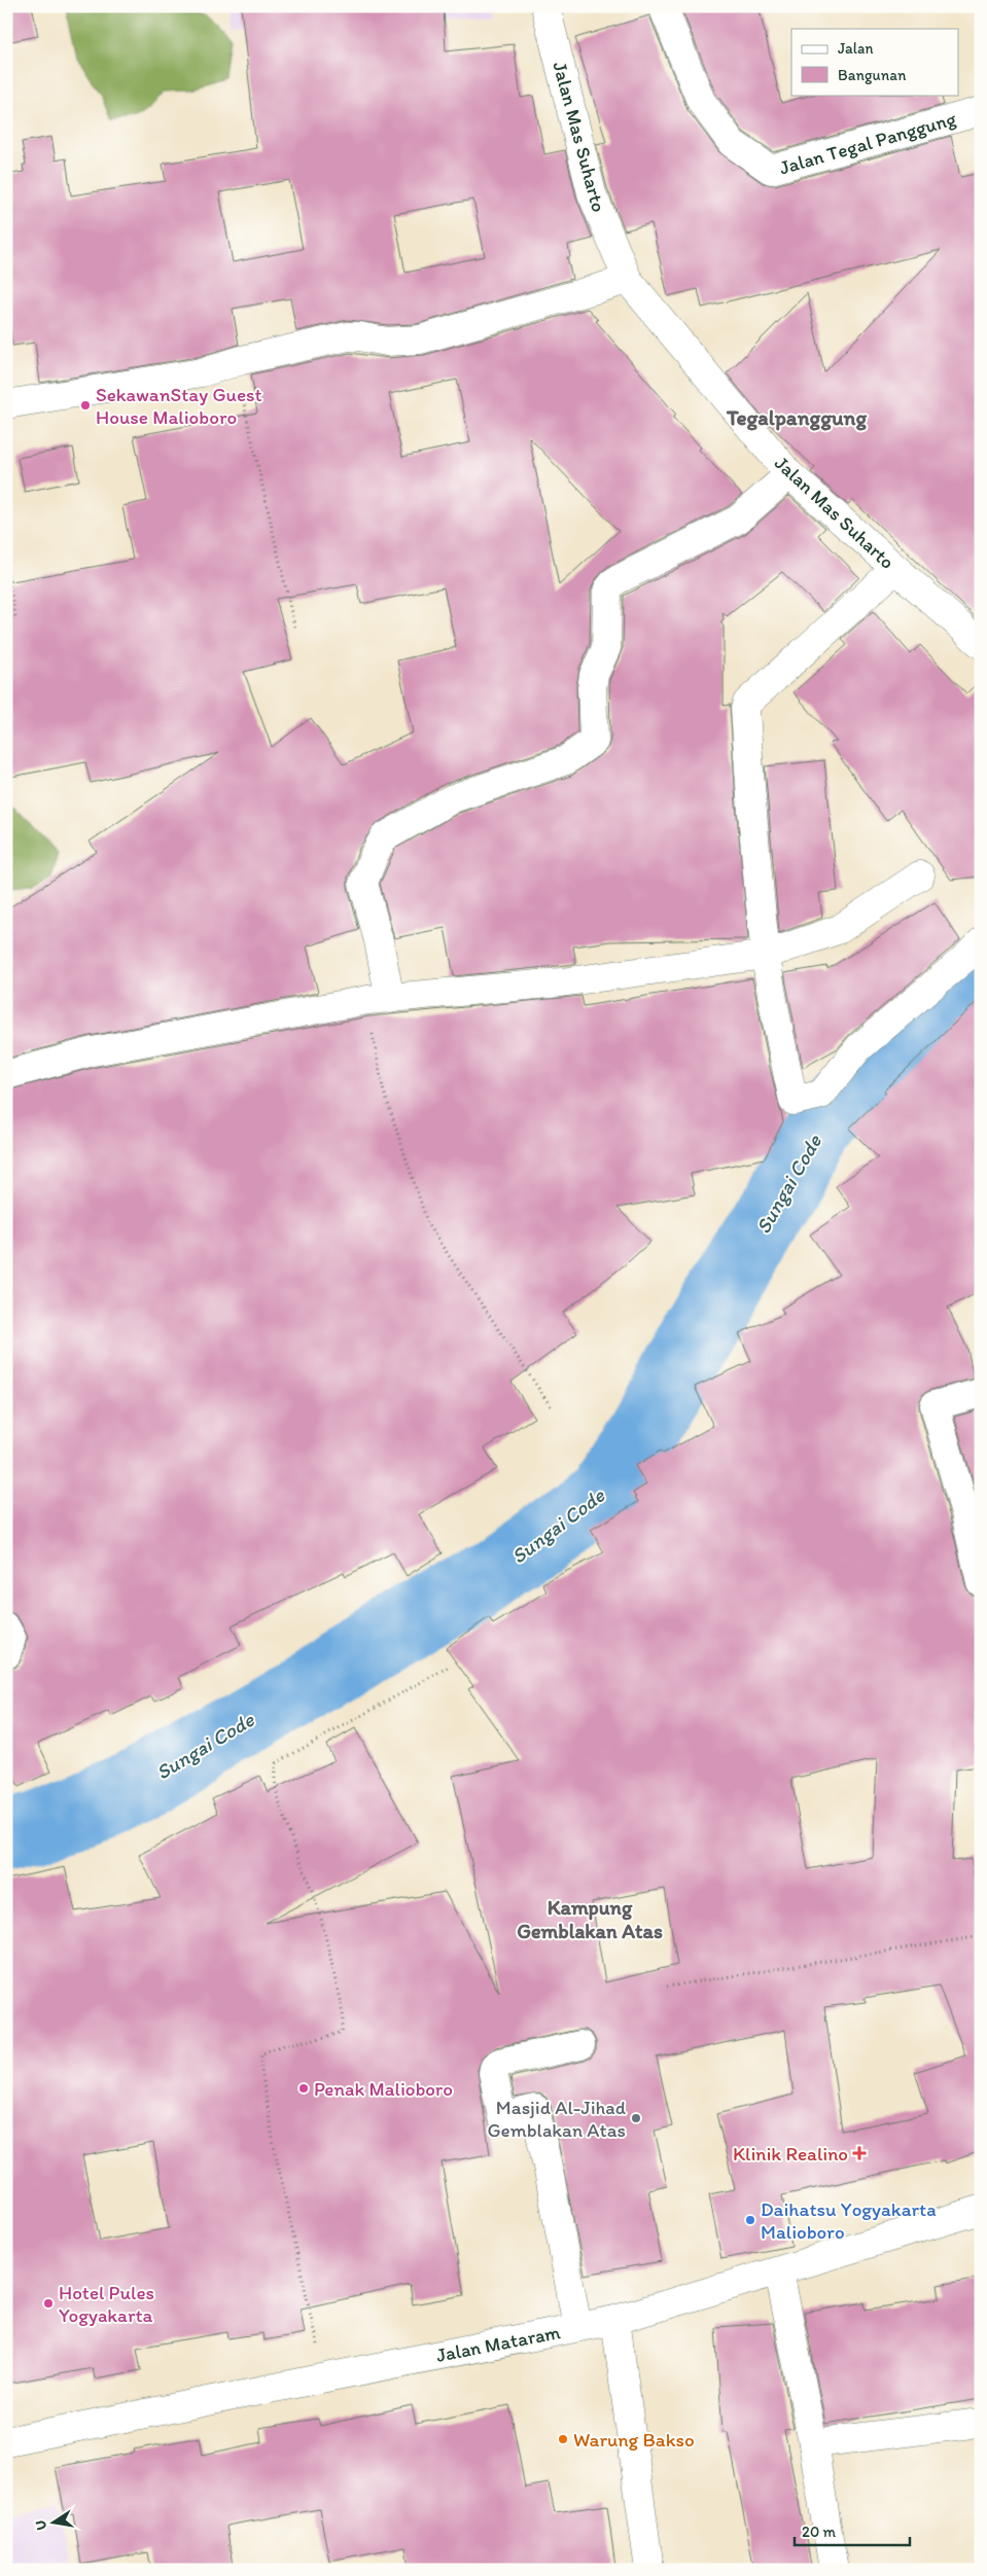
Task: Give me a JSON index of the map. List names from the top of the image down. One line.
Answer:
{"streets":{"street":["Jalan Mas Suharto","Jalan Tegal Panggung","Jalan Mataram"]},"districts":["Tegalpanggung","Kampung Gemblakan Atas"],"water":["Sungai Code"],"places":{"other":["SekawanStay Guest House Malioboro","Penak Malioboro","Masjid Al-Jihad Gemblakan Atas","Daihatsu Yogyakarta Malioboro","Hotel Pules Yogyakarta","Warung Bakso"],"health":["Klinik Realino"]},"legend":["Jalan","Bangunan"],"scale_bar":"20 m","north":"left"}
